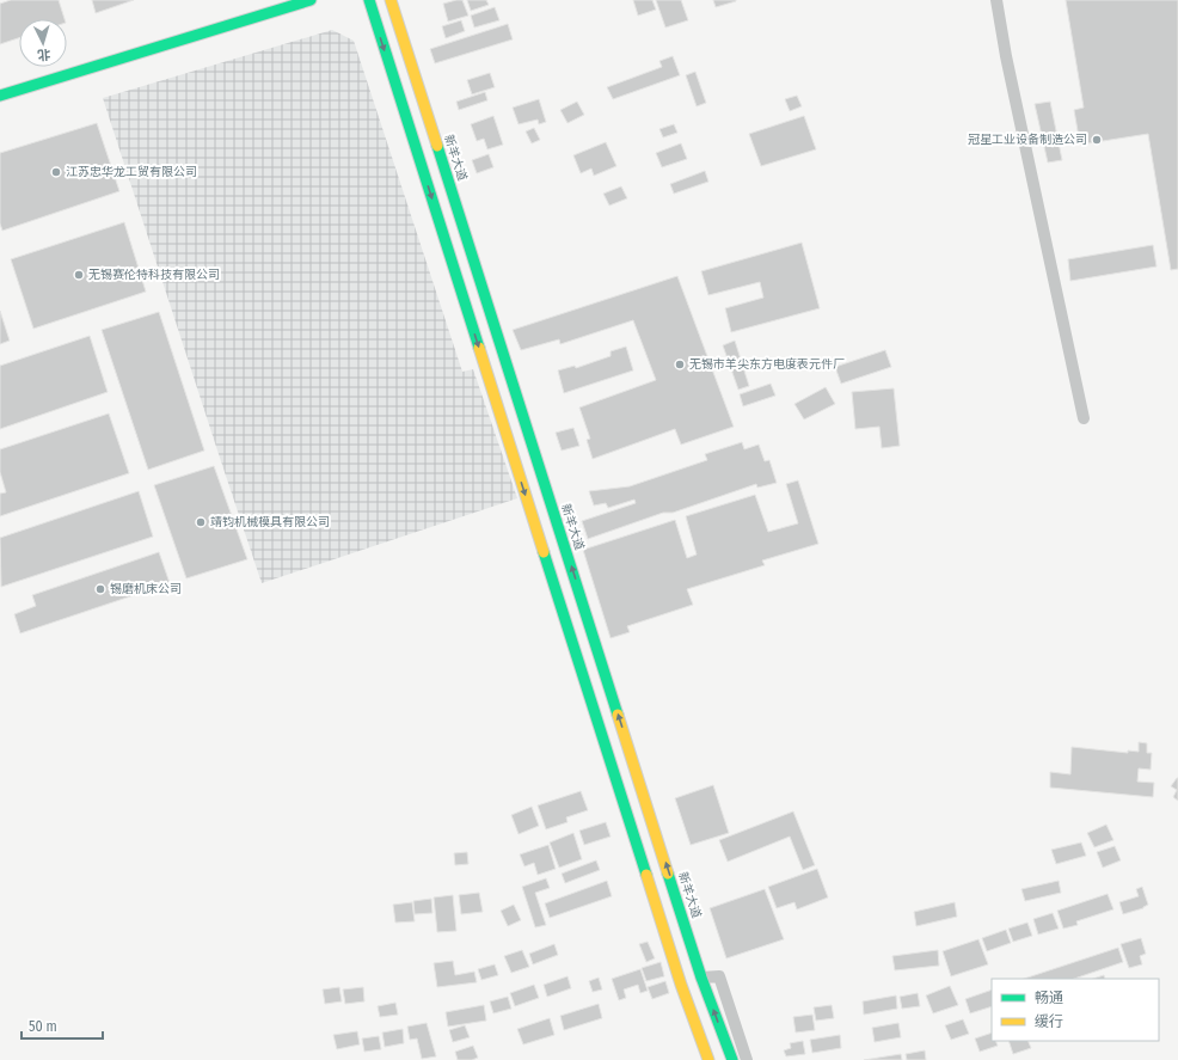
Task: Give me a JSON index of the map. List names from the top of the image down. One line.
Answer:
{"streets":{"main road":["新羊大道"]},"places":["冠星工业设备制造公司","江苏忠华龙工贸有限公司","无锡赛伦特科技有限公司","无锡市羊尖东方电度表元件厂","靖钧机械模具有限公司","锡磨机床公司"],"legend":["畅通","缓行"],"scale_bar":"50 m","north":"bottom"}
